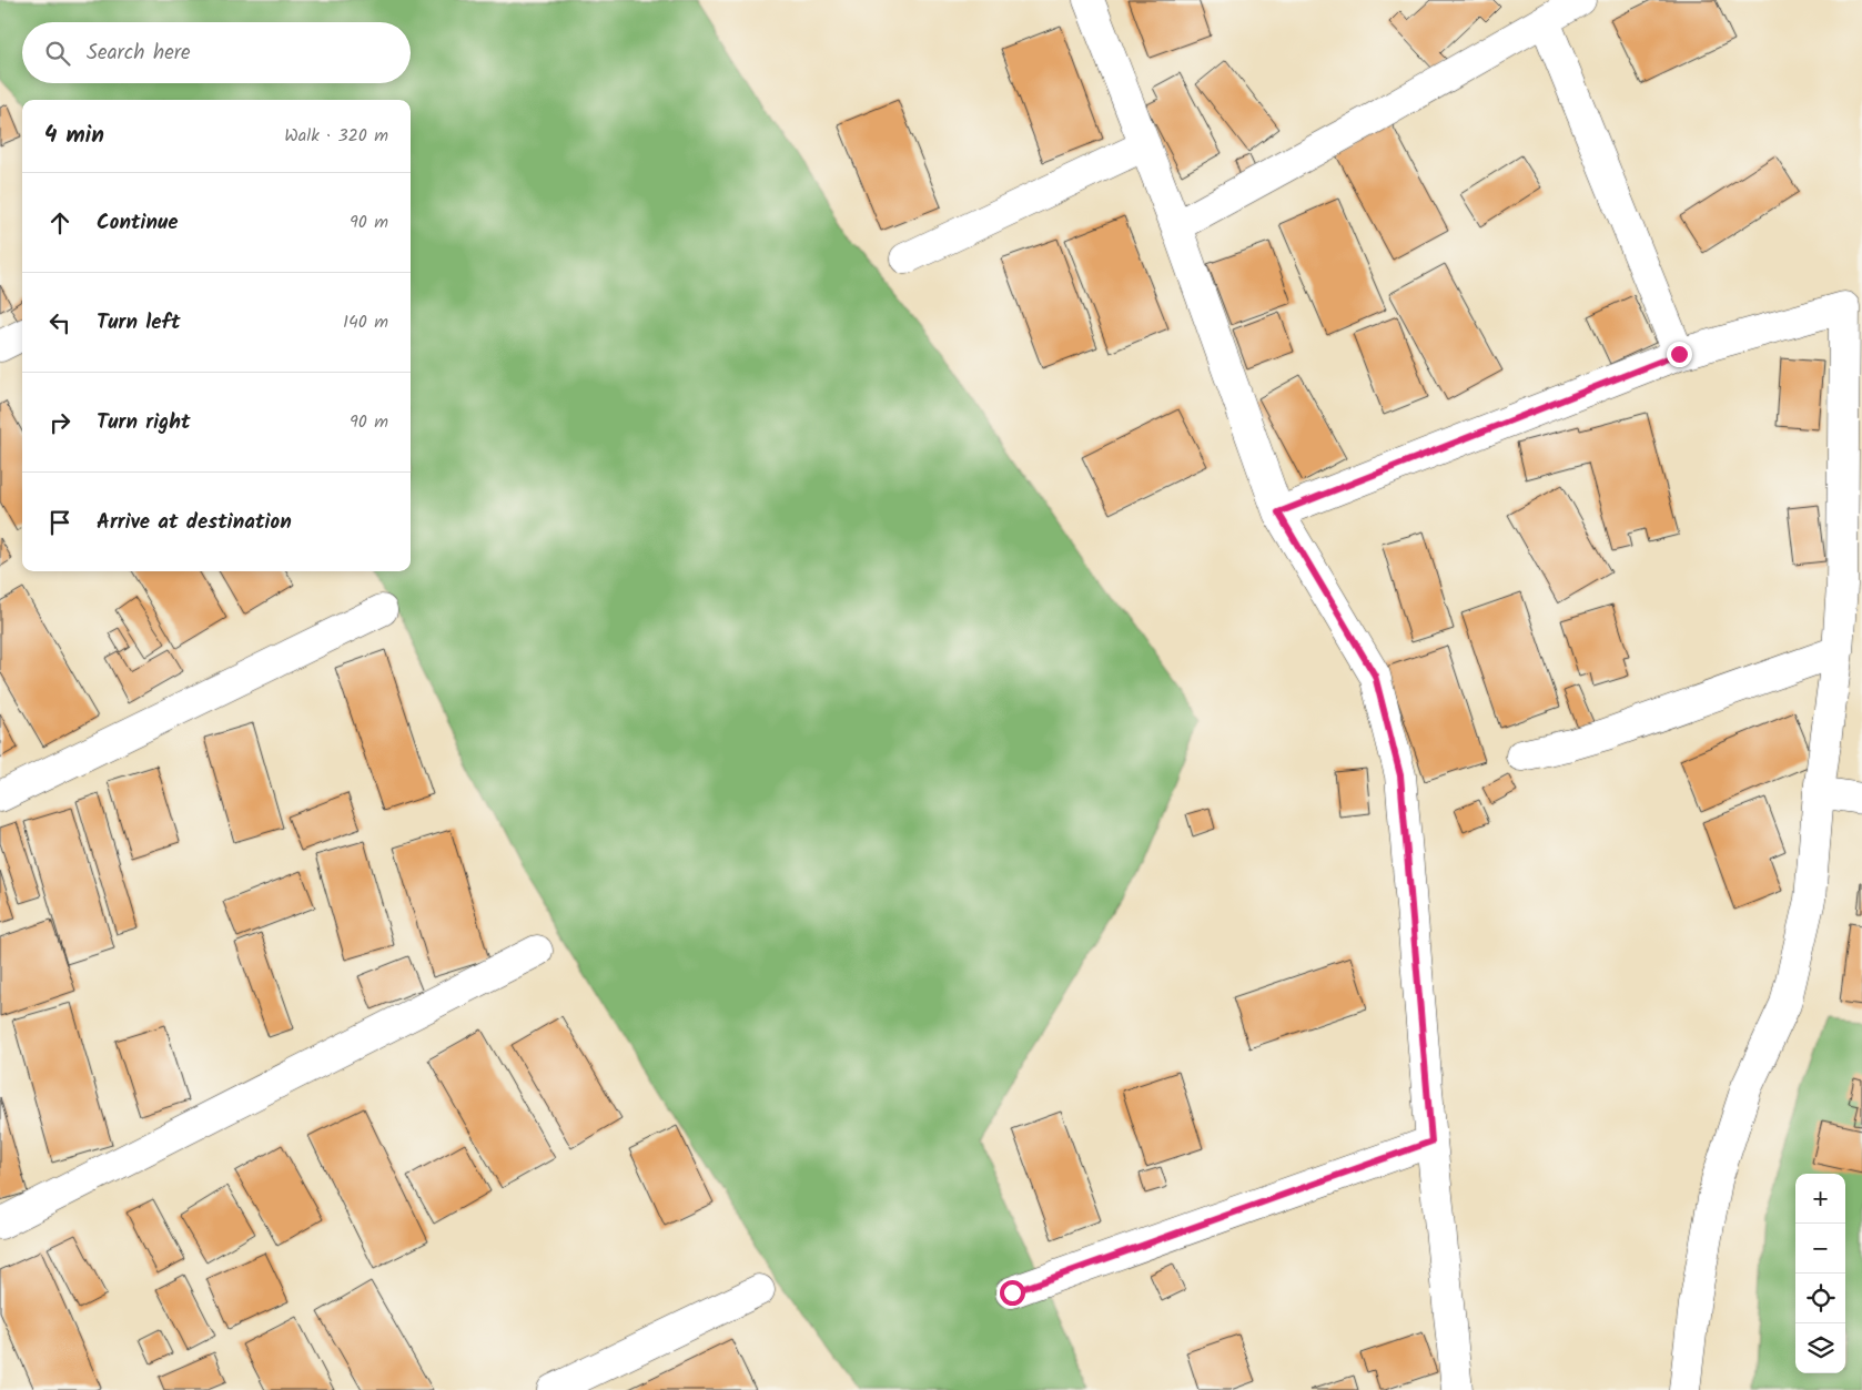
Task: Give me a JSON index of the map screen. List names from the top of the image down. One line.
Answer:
{"page":{"search":"Search here","heading":["4 min","Walk · 320 m"],"list":[["Continue","90 m"],["Turn left","140 m"],["Turn right","90 m"],"Arrive at destination"],"map_buttons":["+","−"]}}
